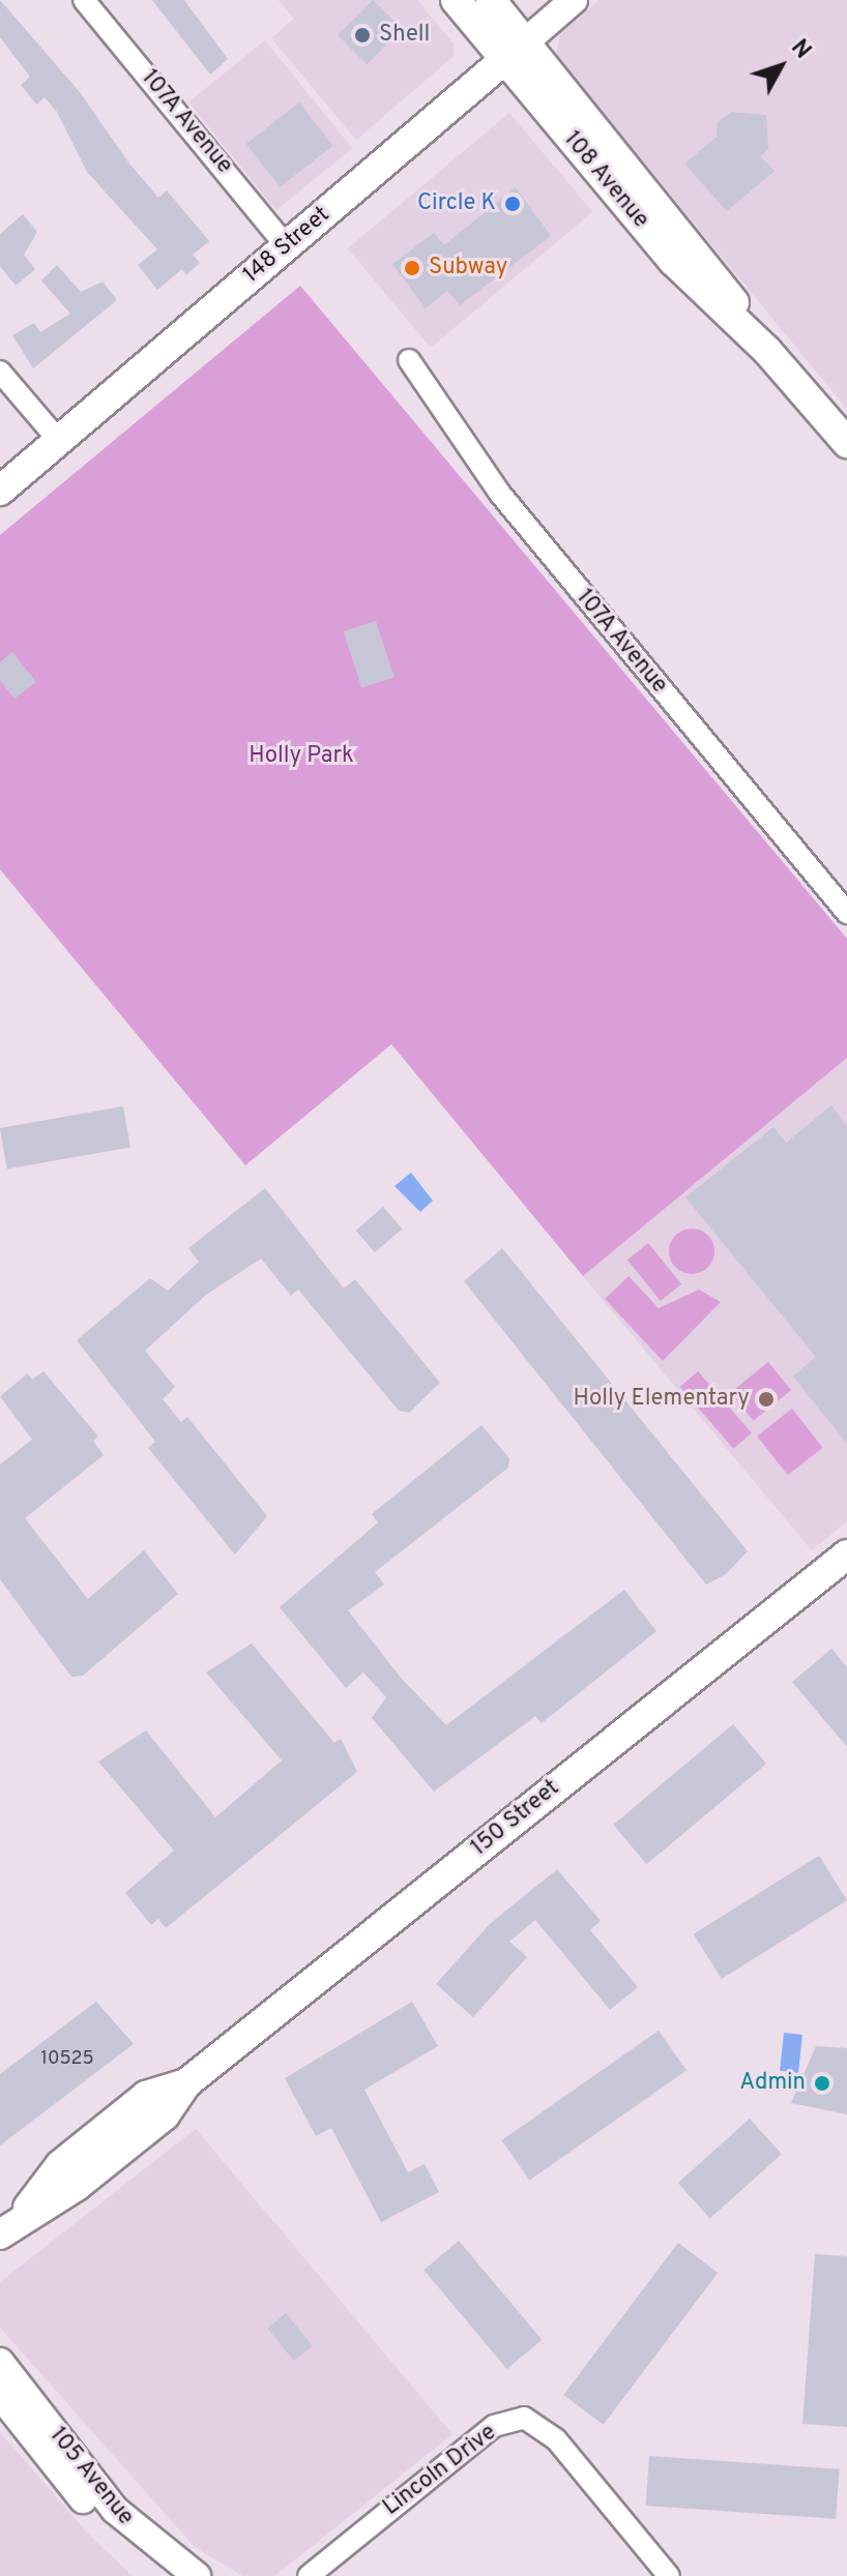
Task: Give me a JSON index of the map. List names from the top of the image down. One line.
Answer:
{"streets":{"main road":["108 Avenue","148 Street","150 Street"],"street":["107A Avenue","Lincoln Drive","105 Avenue"]},"crossings":[["107A Avenue","148 Street"],["108 Avenue","148 Street"]],"parks":["Holly Park"],"places":["Shell","Circle K","Subway","Holly Elementary","Admin"],"house_numbers":["10525"],"north":"top right"}
